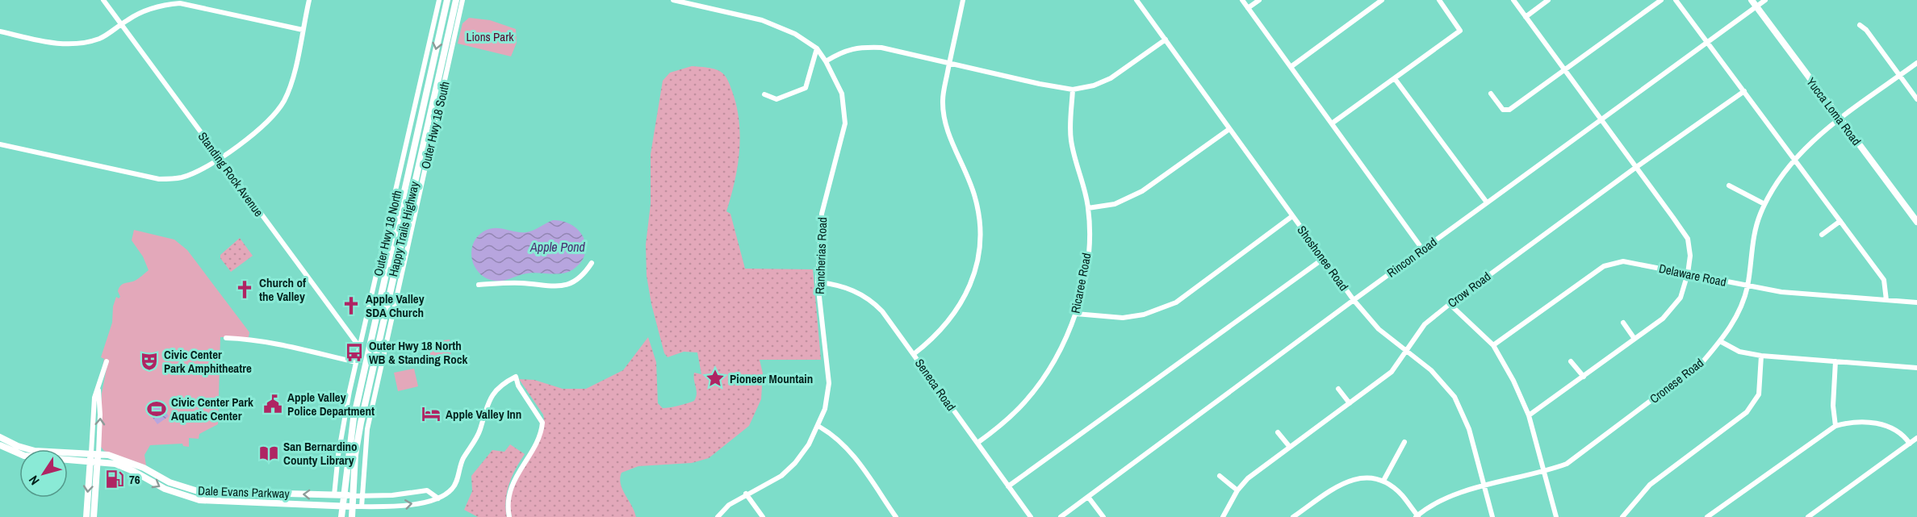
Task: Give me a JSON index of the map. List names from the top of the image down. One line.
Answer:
{"streets":{"main road":["Yucca Loma Road","Happy Trails Highway","Dale Evans Parkway"],"street":["Outer Hwy 18 South","Standing Rock Avenue","Outer Hwy 18 North","Rancherias Road","Rincon Road","Shoshonee Road","Delaware Road","Ricaree Road","Crow Road","Cronese Road","Seneca Road"]},"crossings":[["Yucca Loma Road","Rincon Road"],["Yucca Loma Road","Cronese Road"],["Standing Rock Avenue","Outer Hwy 18 North"],["Happy Trails Highway","Dale Evans Parkway"],["Outer Hwy 18 North","Dale Evans Parkway"],["Rancherias Road","Seneca Road"],["Rincon Road","Shoshonee Road"],["Shoshonee Road","Crow Road"],["Shoshonee Road","Cronese Road"],["Delaware Road","Cronese Road"],["Ricaree Road","Seneca Road"]],"water":["Apple Pond"],"parks":["Lions Park"],"places":{"church":["Church of the Valley","Apple Valley SDA Church"],"bus stop":["Outer Hwy 18 North WB & Standing Rock"],"theatre":["Civic Center Park Amphitheatre"],"place":["Pioneer Mountain"],"public building":["Apple Valley Police Department"],"sports":["Civic Center Park Aquatic Center"],"hotel":["Apple Valley Inn"],"library":["San Bernardino County Library"],"fuel station":["76"]},"north":"bottom left"}
